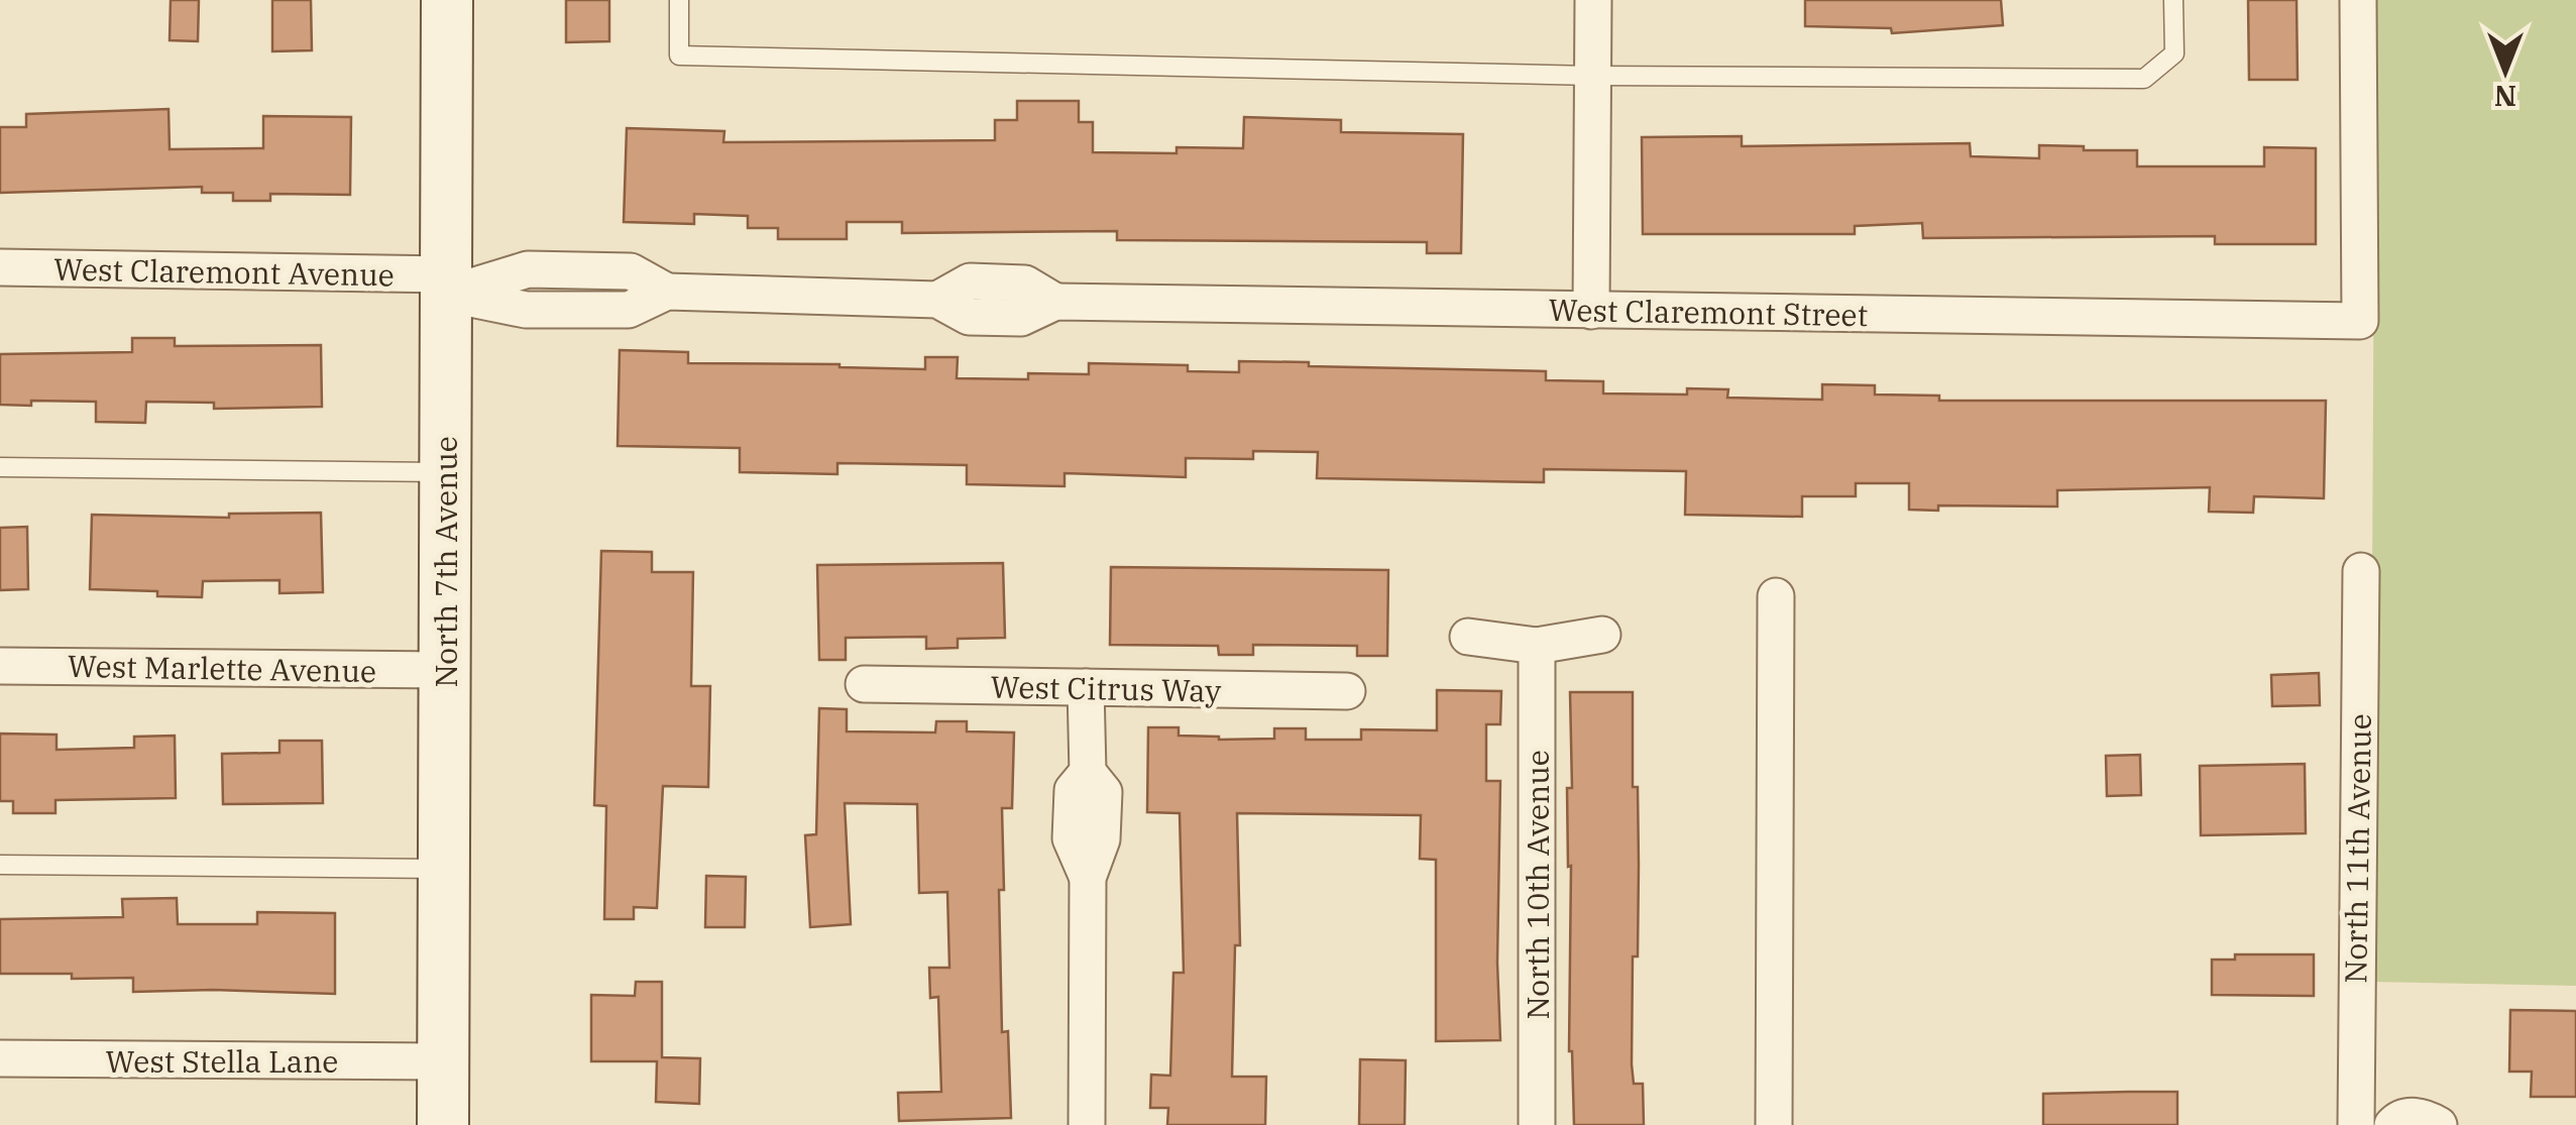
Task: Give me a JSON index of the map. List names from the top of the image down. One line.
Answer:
{"streets":{"main road":["North 7th Avenue"],"street":["West Claremont Avenue","West Claremont Street","West Marlette Avenue","West Citrus Way","North 11th Avenue","North 10th Avenue","West Stella Lane"]},"crossings":[["West Claremont Avenue","West Claremont Street"],["West Claremont Avenue","North 7th Avenue"],["West Claremont Street","North 7th Avenue"],["North 7th Avenue","West Marlette Avenue"],["North 7th Avenue","West Stella Lane"]],"north":"bottom"}
